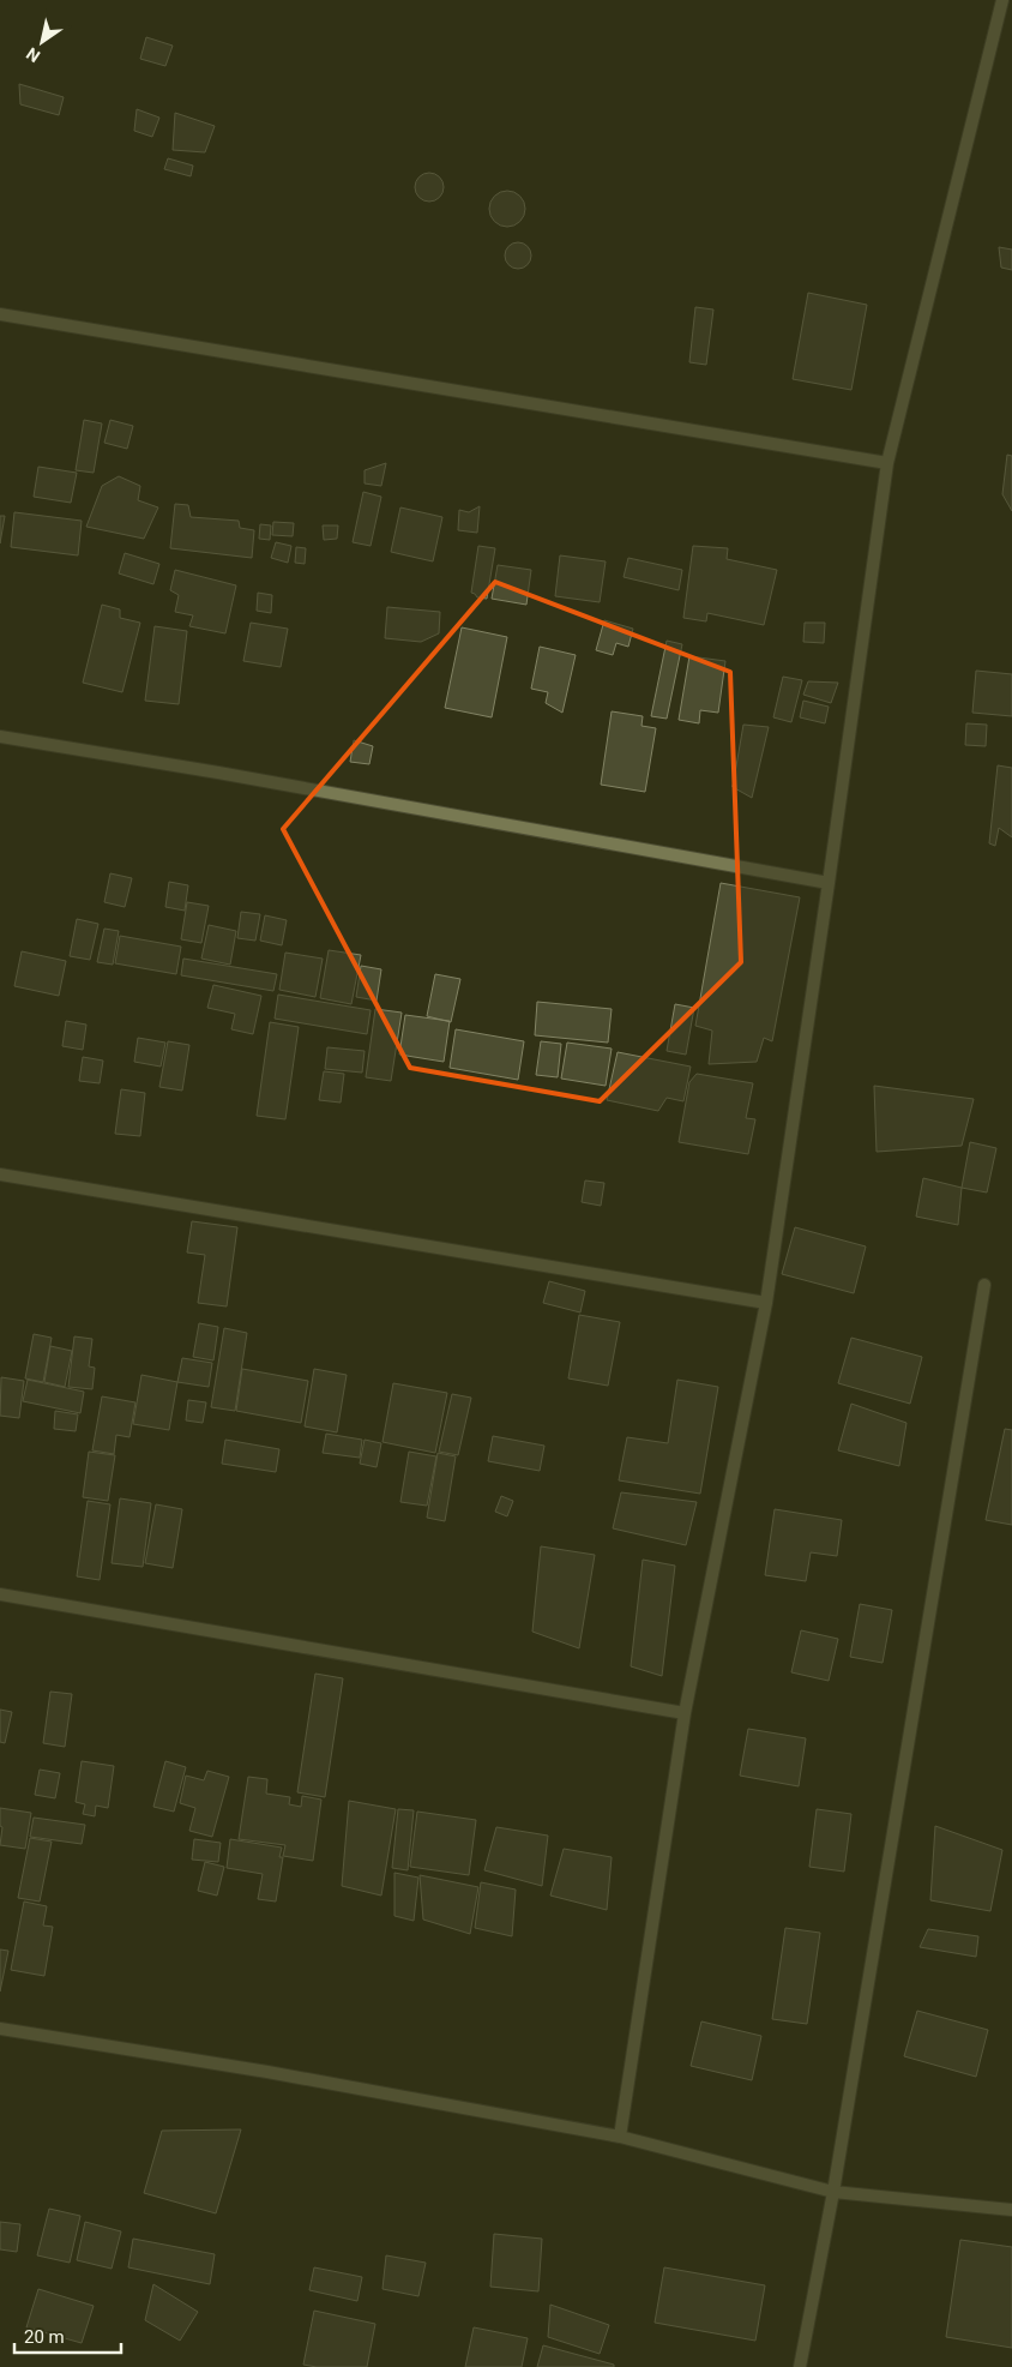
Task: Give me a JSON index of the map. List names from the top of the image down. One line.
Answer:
{"scale_bar":"20 m","north":"bottom left"}
